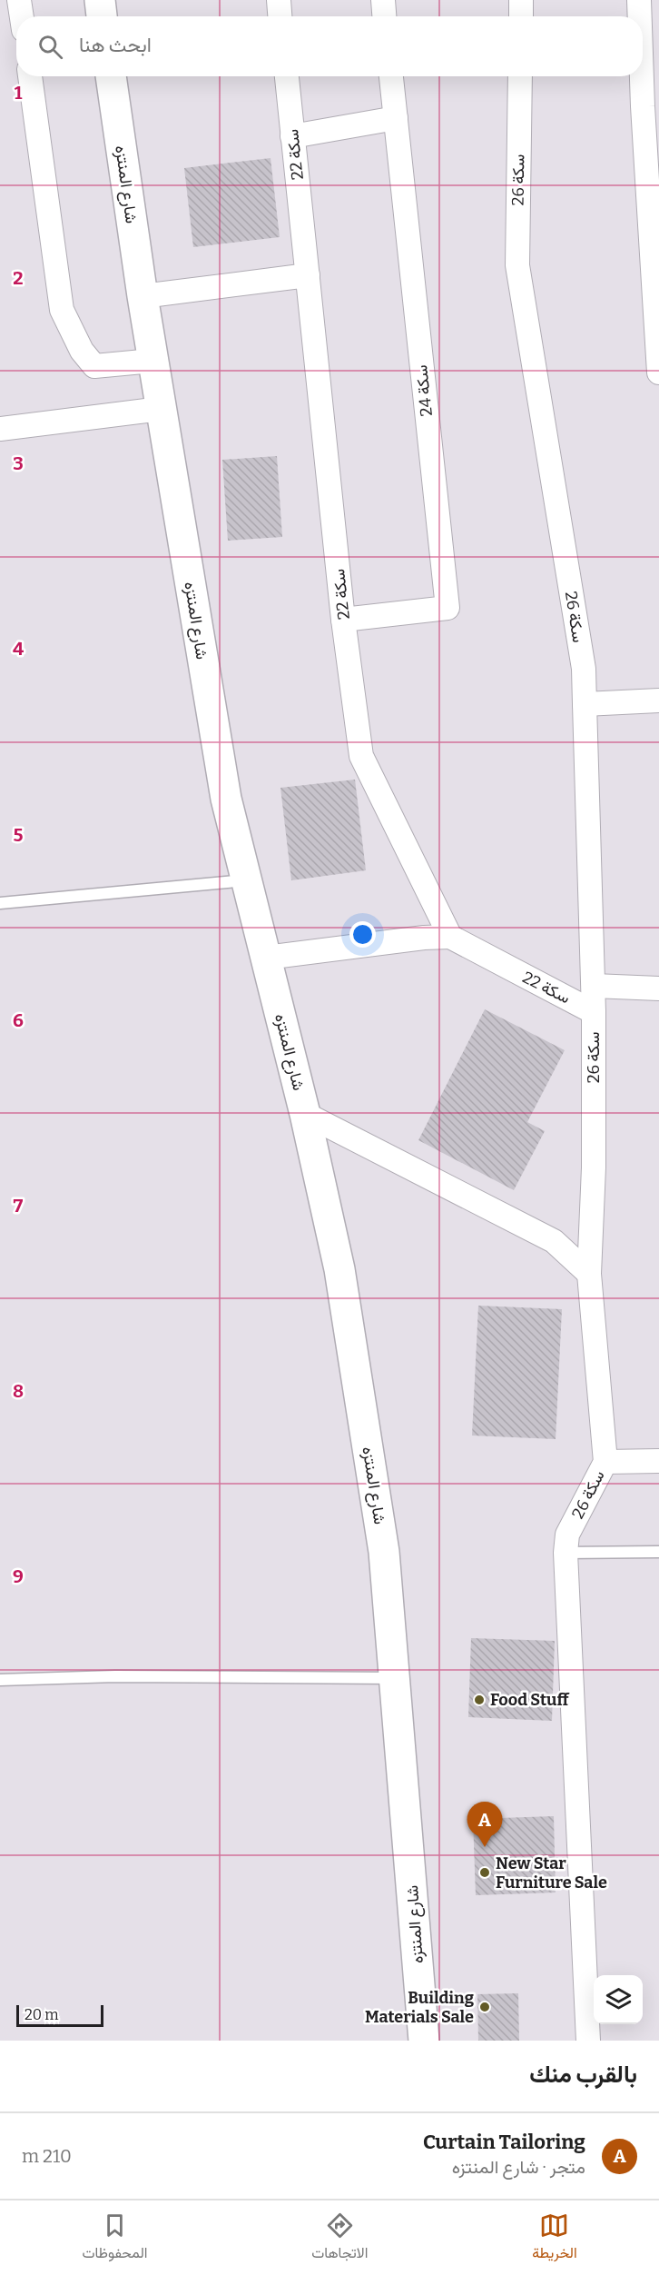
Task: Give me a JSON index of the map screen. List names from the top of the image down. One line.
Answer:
{"streets":{"street":["سكة 22","سكة 26","شارع المنتزه","سكة 24"]},"crossings":[["سكة 22","سكة 26"],["سكة 22","سكة 24"]],"places":["Food Stuff","New Star Furniture Sale","Building Materials Sale"],"scale_bar":"20 m","page":{"search":"ابحث هنا","pins":"A","scale":"20 m","heading":"بالقرب منك","list":[{"mark":"A","name":"Curtain Tailoring","note":"متجر · شارع المنتزه","value":"210 m"}],"nav":["الخريطة","الاتجاهات","المحفوظات"]},"grid":{"rows":["1","2","3","4","5","6","7","8","9"]}}
